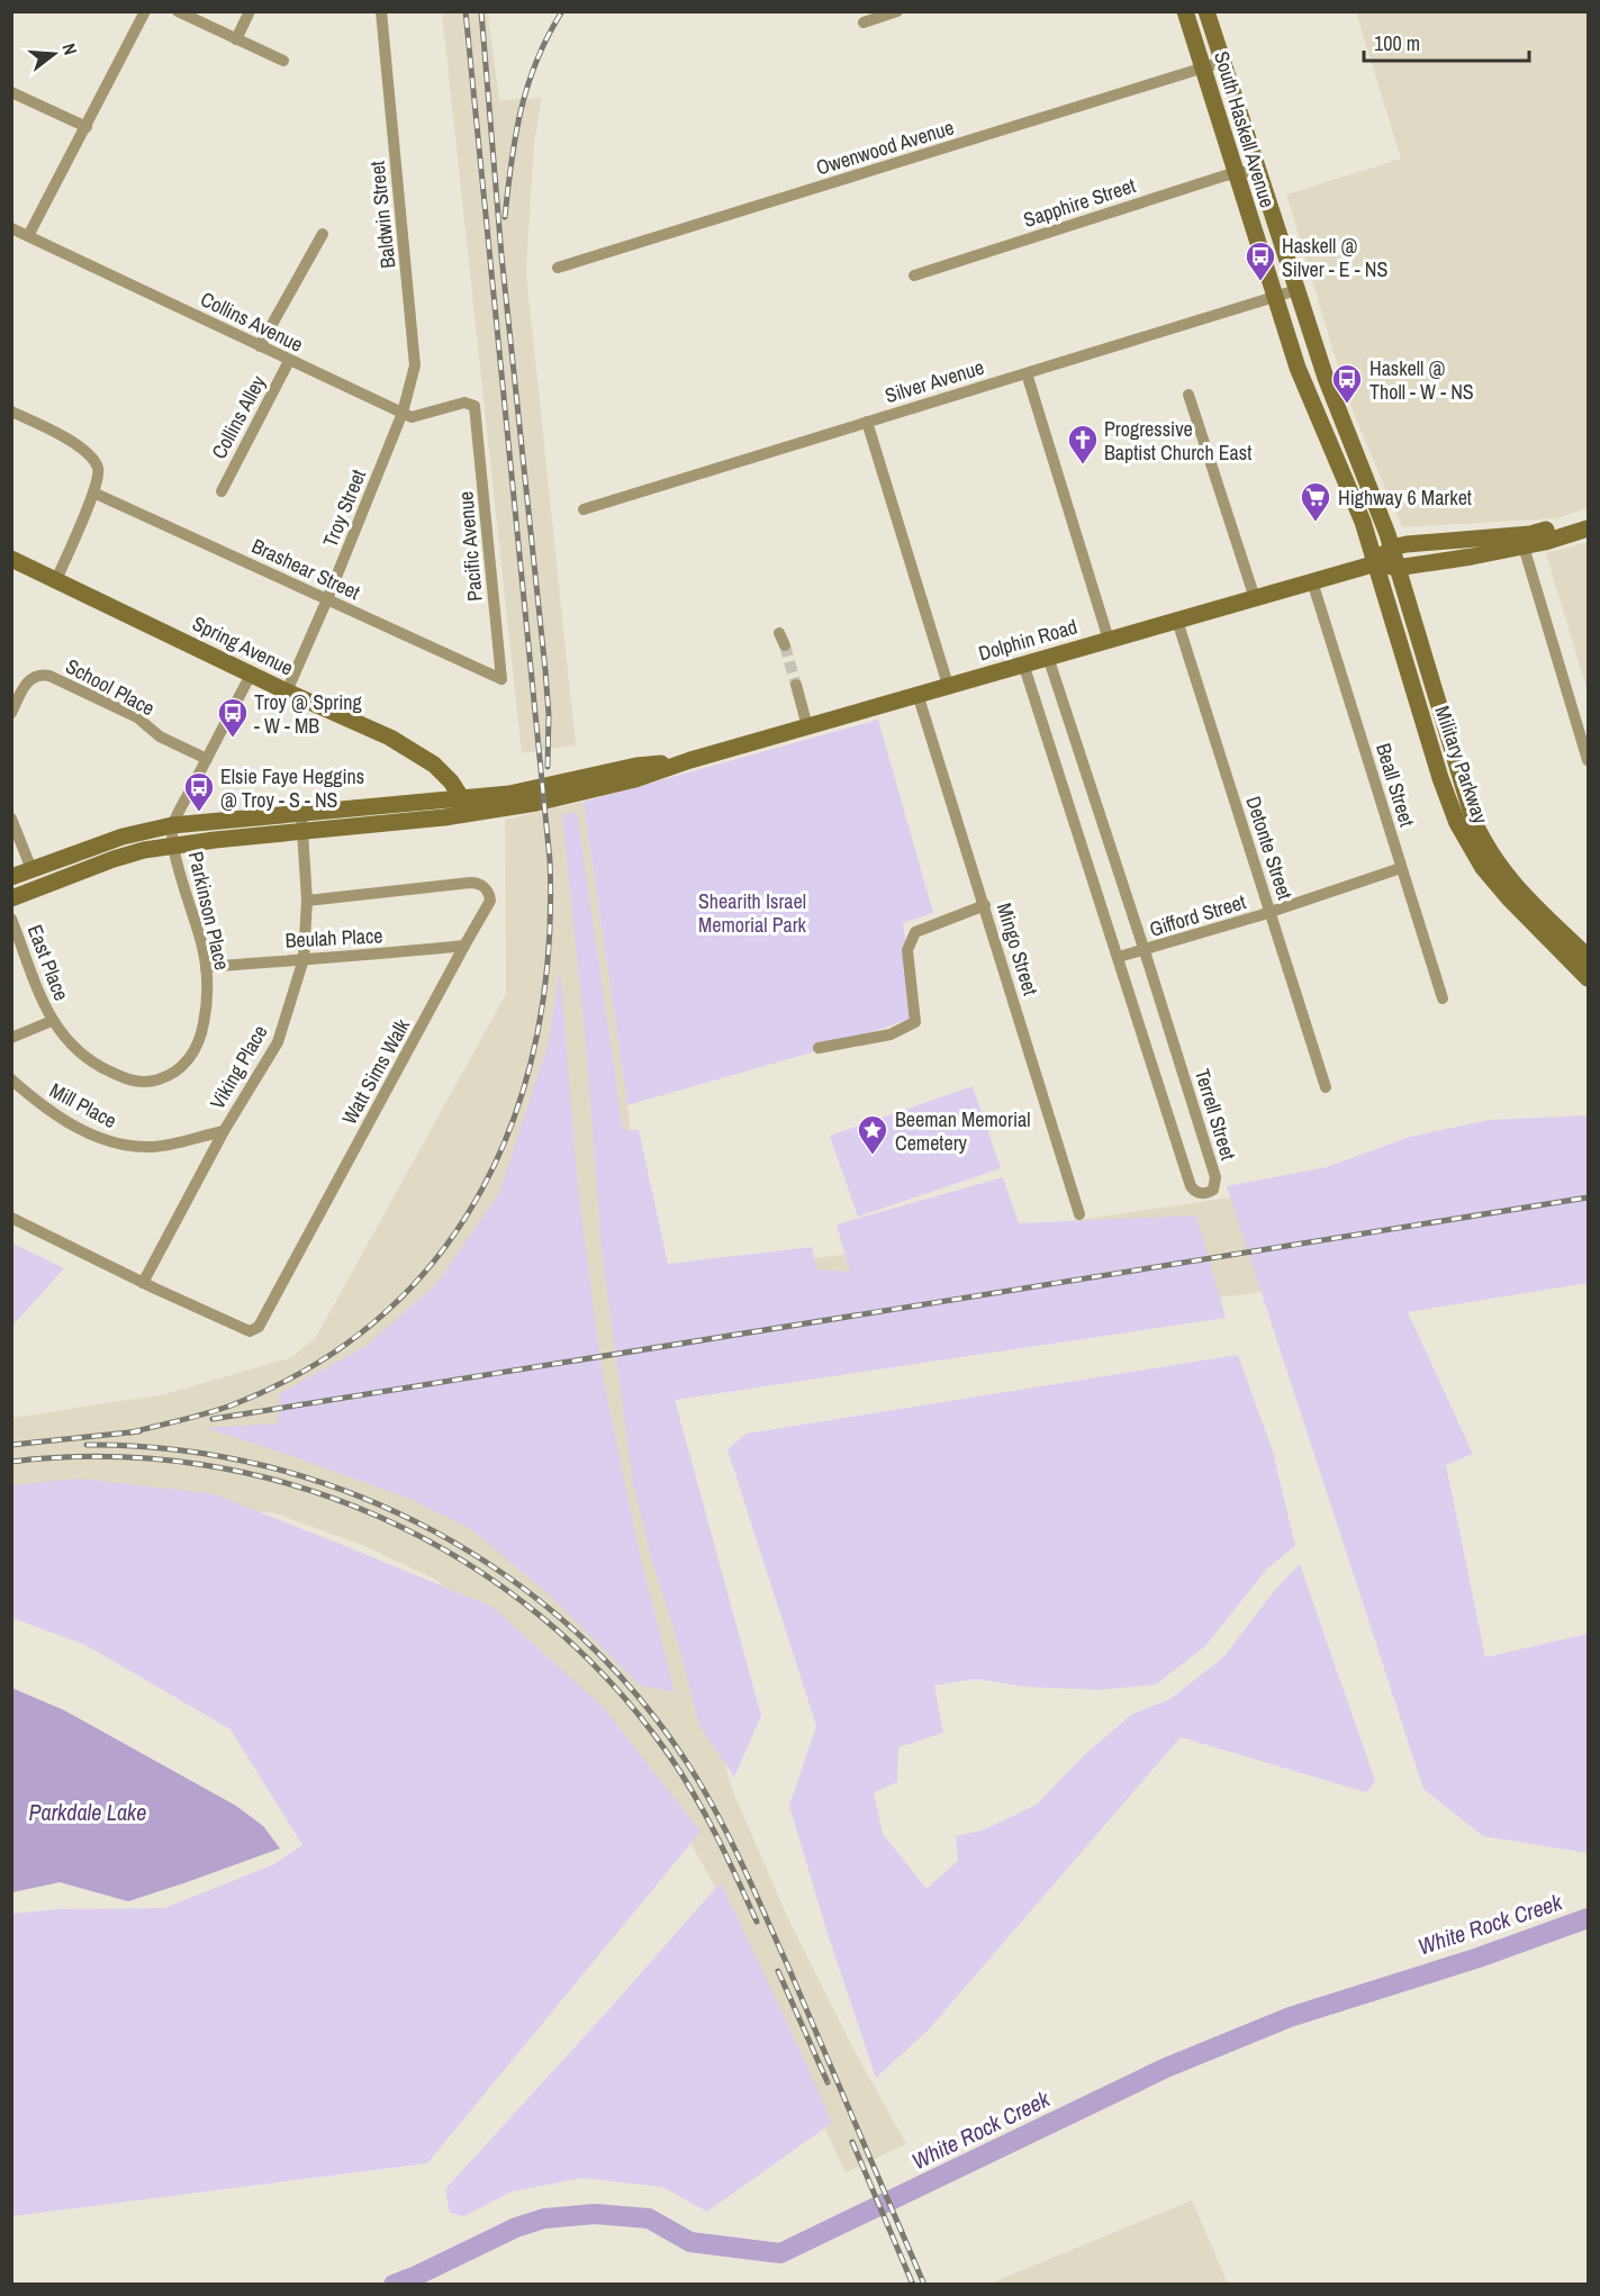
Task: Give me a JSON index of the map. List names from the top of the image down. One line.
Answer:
{"streets":{"main road":["South Haskell Avenue","Dolphin Road","Spring Avenue","Military Parkway"],"street":["Owenwood Avenue","Sapphire Street","Baldwin Street","Collins Avenue","Silver Avenue","Collins Alley","Troy Street","Pacific Avenue","Brashear Street","School Place","Beall Street","Detonte Street","Parkinson Place","Gifford Street","Beulah Place","Mingo Street","East Place","Viking Place","Watt Sims Walk","Mill Place","Terrell Street"]},"crossings":[["South Haskell Avenue","Owenwood Avenue"],["South Haskell Avenue","Sapphire Street"],["South Haskell Avenue","Silver Avenue"],["South Haskell Avenue","Dolphin Road"],["South Haskell Avenue","Military Parkway"],["Baldwin Street","Collins Avenue"],["Baldwin Street","Troy Street"],["Collins Avenue","Collins Alley"],["Collins Avenue","Troy Street"],["Collins Avenue","Pacific Avenue"],["Troy Street","Brashear Street"],["Troy Street","Spring Avenue"],["Pacific Avenue","Brashear Street"],["Dolphin Road","Spring Avenue"],["Dolphin Road","Military Parkway"],["Dolphin Road","Beall Street"],["Dolphin Road","Detonte Street"],["Dolphin Road","Mingo Street"],["Dolphin Road","Terrell Street"],["Beall Street","Gifford Street"],["Detonte Street","Gifford Street"],["Parkinson Place","Beulah Place"],["Parkinson Place","East Place"],["Gifford Street","Terrell Street"],["Beulah Place","Viking Place"],["Beulah Place","Watt Sims Walk"],["Viking Place","Watt Sims Walk"],["Viking Place","Mill Place"]],"water":["Parkdale Lake","White Rock Creek"],"parks":["Shearith Israel Memorial Park"],"places":{"bus stop":["Haskell @ Silver - E - NS","Haskell @ Tholl - W - NS","Troy @ Spring - W - MB","Elsie Faye Heggins @ Troy - S - NS"],"church":["Progressive Baptist Church East"],"supermarket":["Highway 6 Market"],"place":["Beeman Memorial Cemetery"]},"scale_bar":"100 m","north":"right"}
